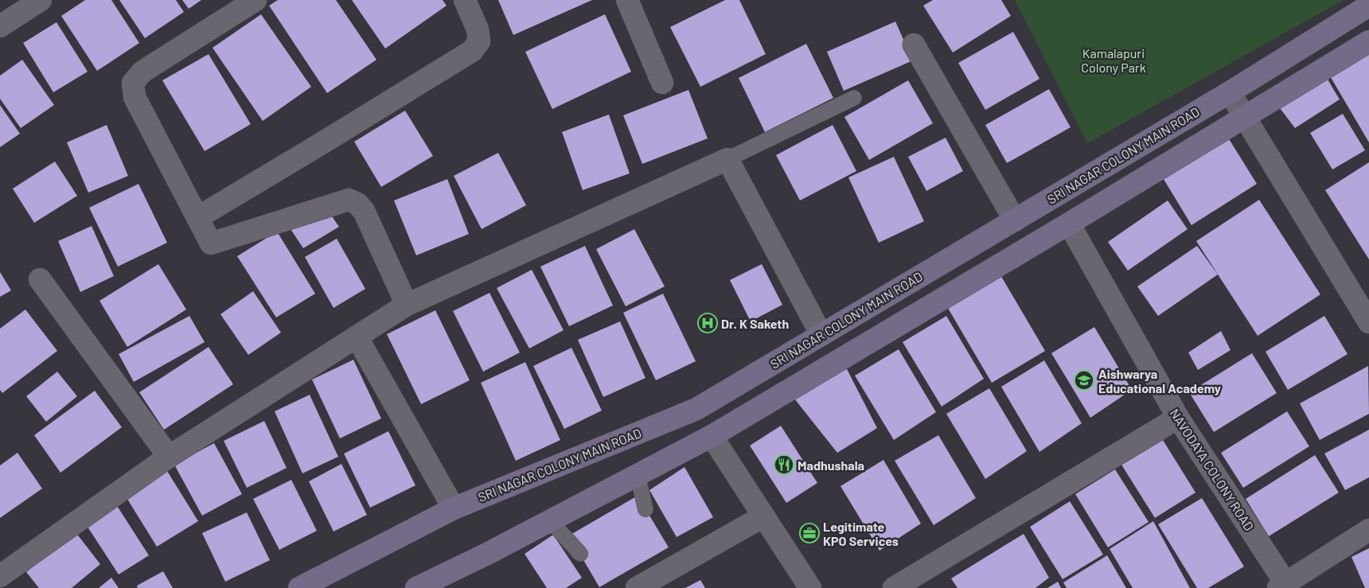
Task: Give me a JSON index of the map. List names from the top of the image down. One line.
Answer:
{"streets":{"main road":["SRI NAGAR COLONY MAIN ROAD"],"street":["NAVODAYA COLONY ROAD"]},"parks":["Kamalapuri Colony Park"],"places":{"hospital":["Dr. K Saketh"],"school or university":["Aishwarya Educational Academy"],"restaurant":["Madhushala"],"office":["Legitimate KPO Services"]}}
